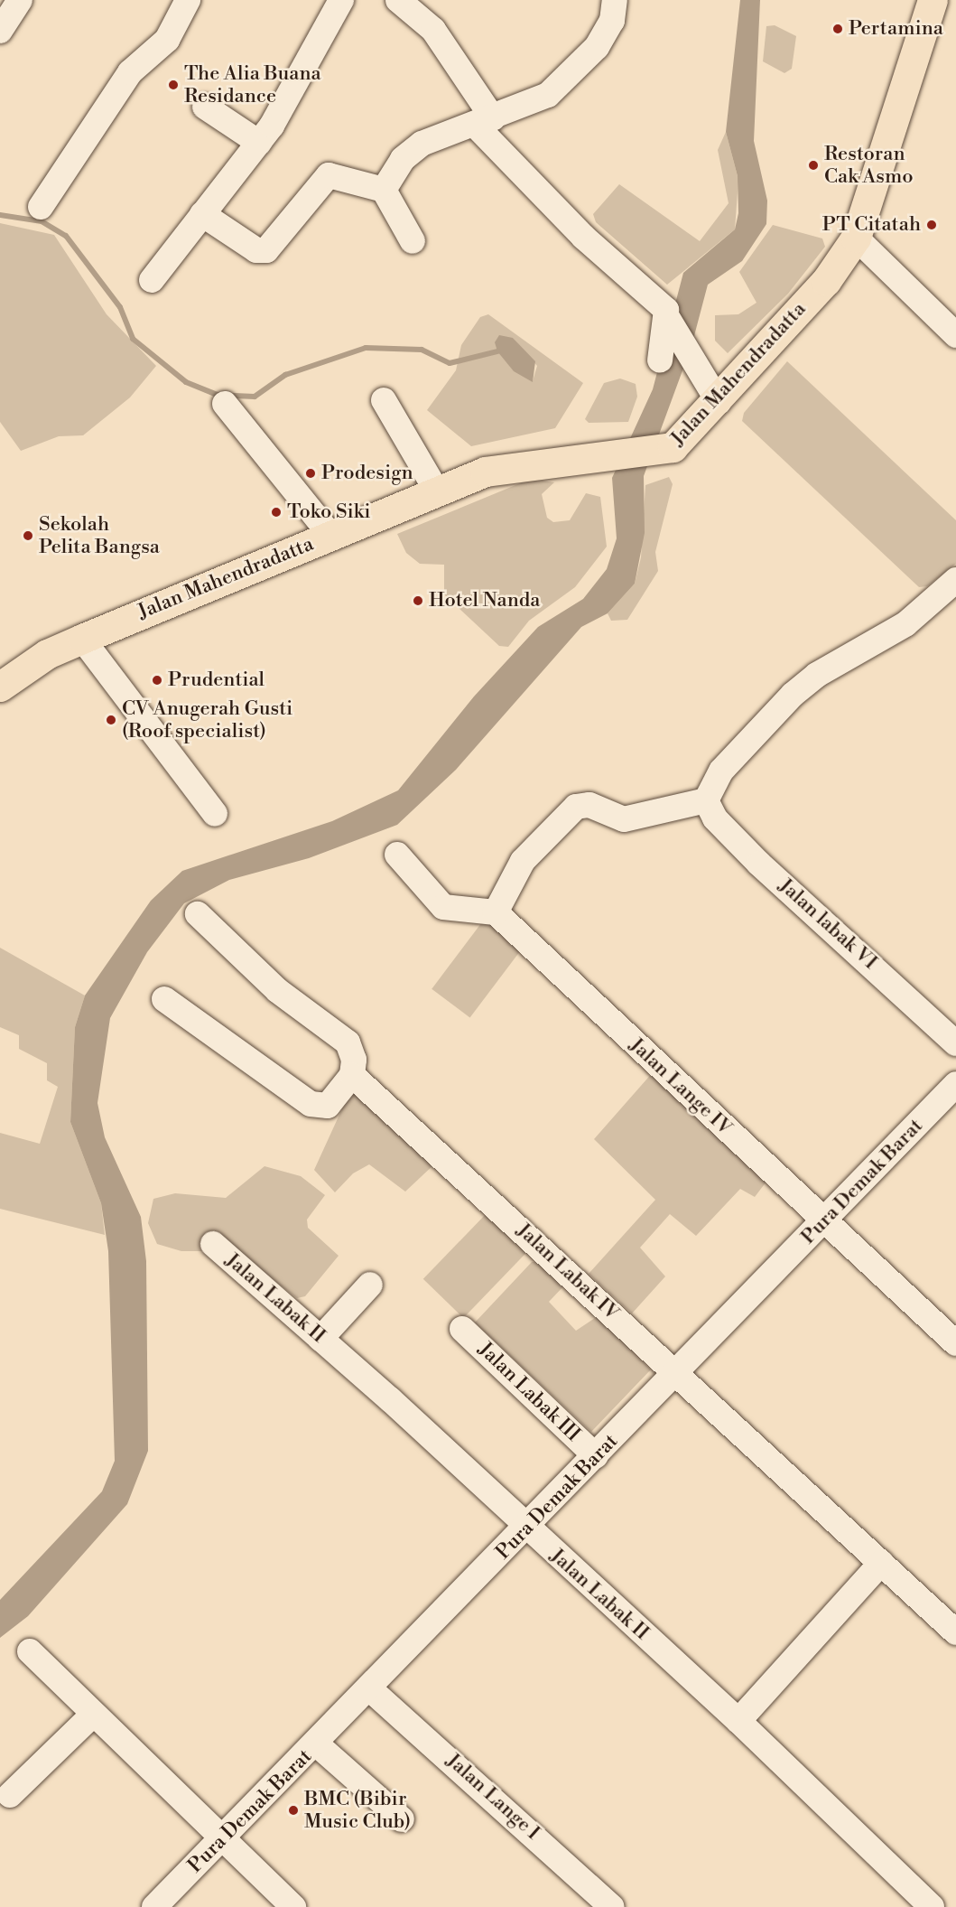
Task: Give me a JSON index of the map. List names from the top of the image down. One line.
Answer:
{"streets":{"highway":["Jalan Mahendradatta"],"street":["Jalan labak VI","Jalan Lange IV","Pura Demak Barat","Jalan Labak IV","Jalan Labak II","Jalan Labak III","Jalan Lange I"]},"crossings":[["Jalan Lange IV","Pura Demak Barat"],["Pura Demak Barat","Jalan Labak IV"],["Pura Demak Barat","Jalan Labak II"],["Pura Demak Barat","Jalan Labak III"],["Pura Demak Barat","Jalan Lange I"]],"places":["Pertamina","The Alia Buana Residance","Restoran Cak Asmo","PT Citatah","Prodesign","Toko Siki","Sekolah Pelita Bangsa","Hotel Nanda","Prudential","CV Anugerah Gusti (Roof specialist)","BMC (Bibir Music Club)"]}
